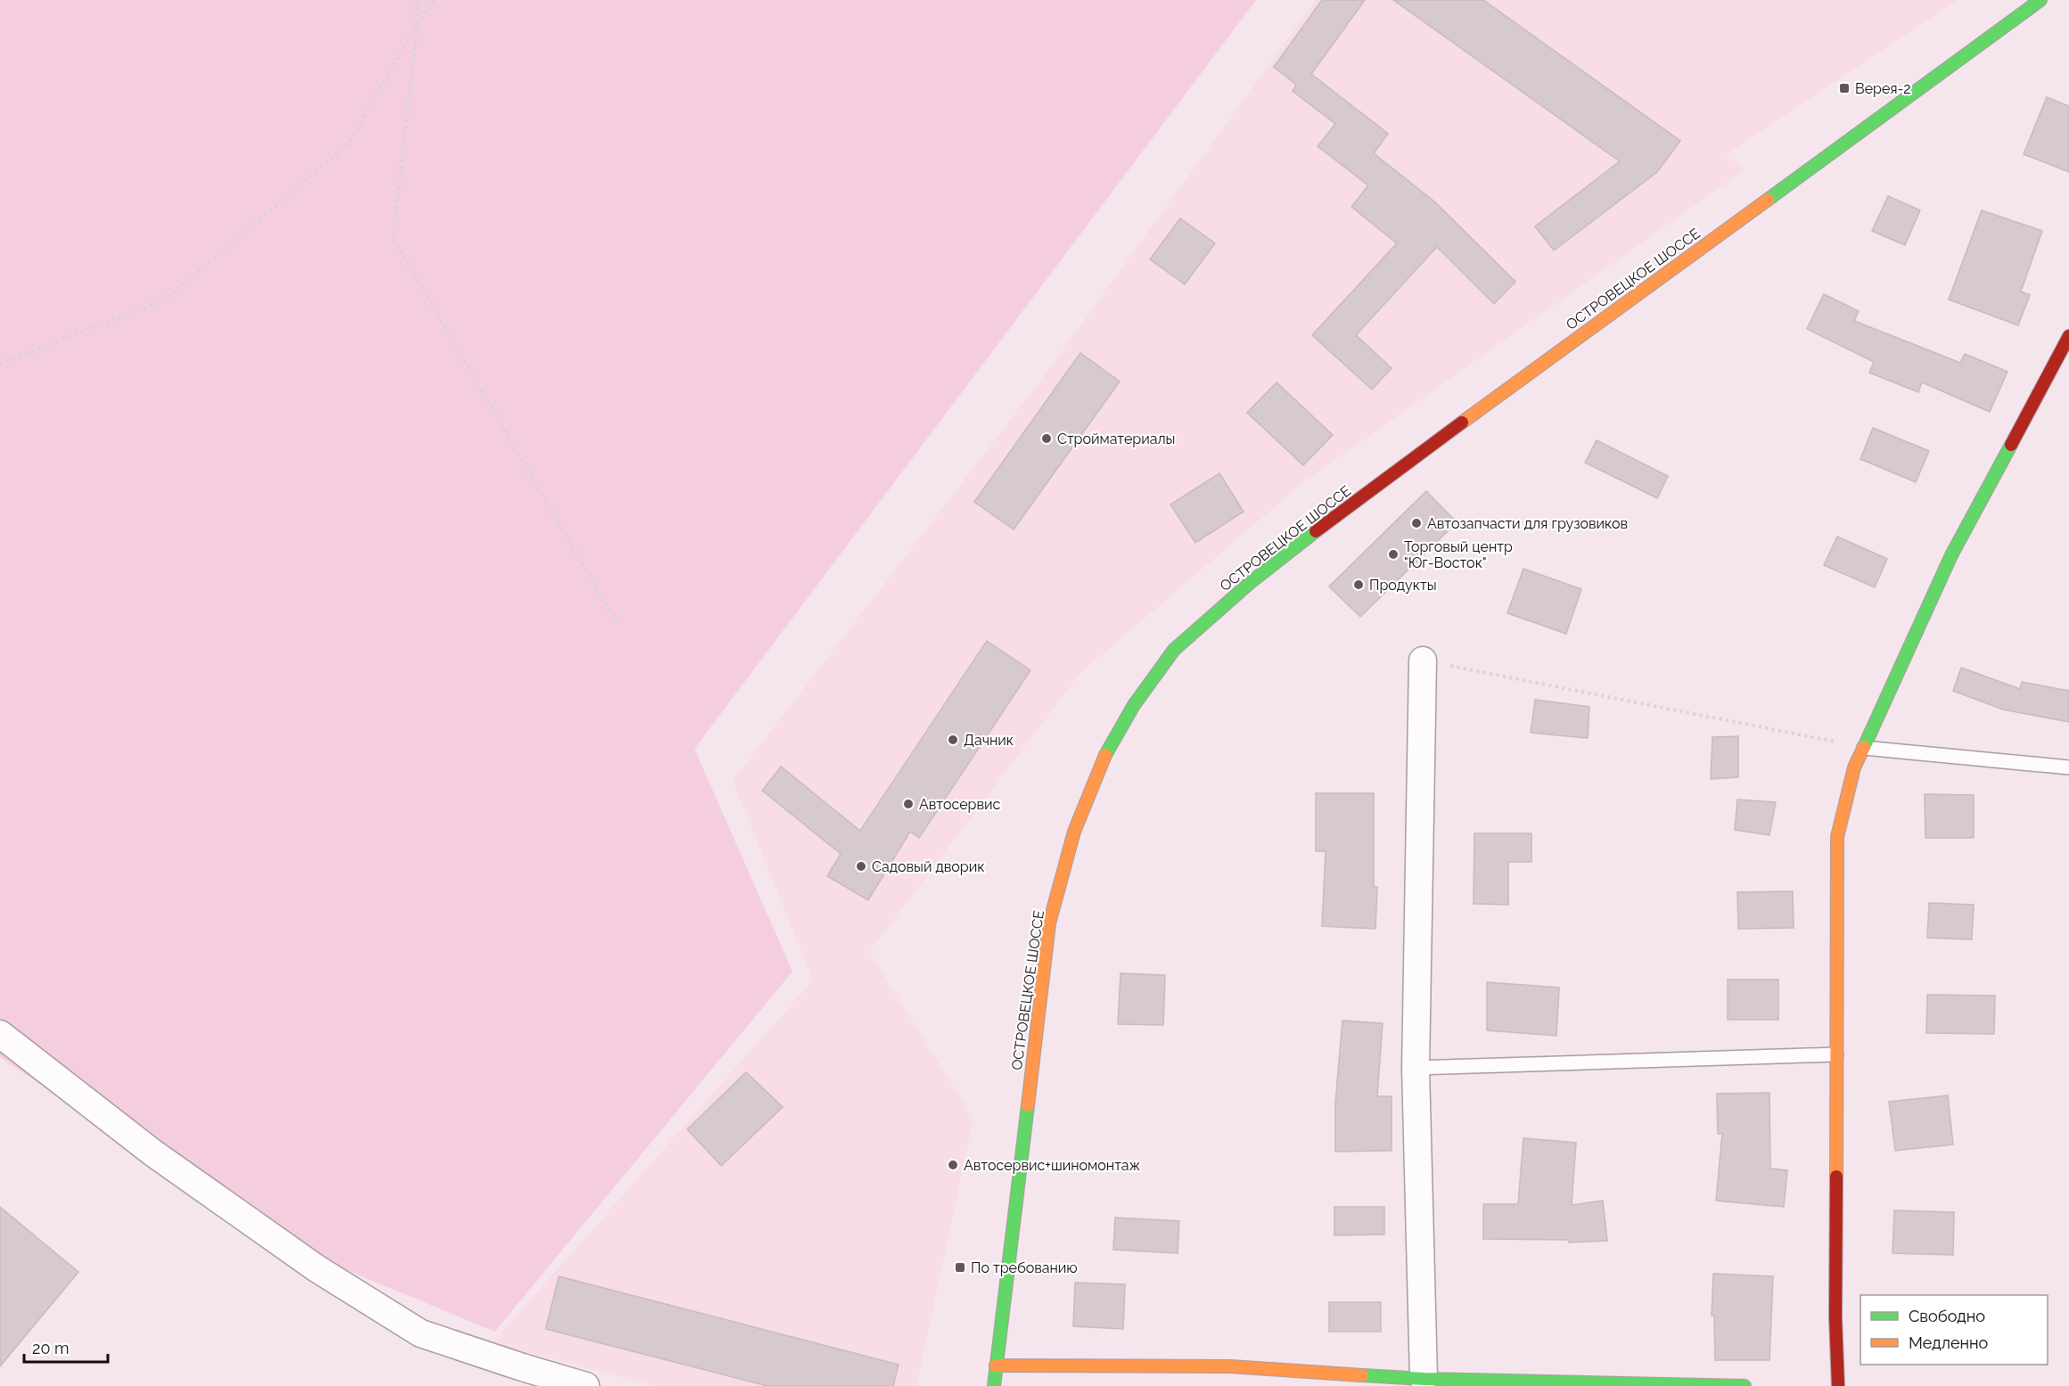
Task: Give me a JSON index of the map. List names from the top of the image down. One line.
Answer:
{"streets":{"street":["ОСТРОВЕЦКОЕ ШОССЕ"]},"places":{"transit":["Верея-2","По требованию"],"other":["Стройматериалы","Автозапчасти для грузовиков","Торговый центр \"Юг-Восток\"","Продукты","Дачник","Автосервис","Садовый дворик","Автосервис+шиномонтаж"]},"legend":["Свободно","Медленно"],"scale_bar":"20 m"}
